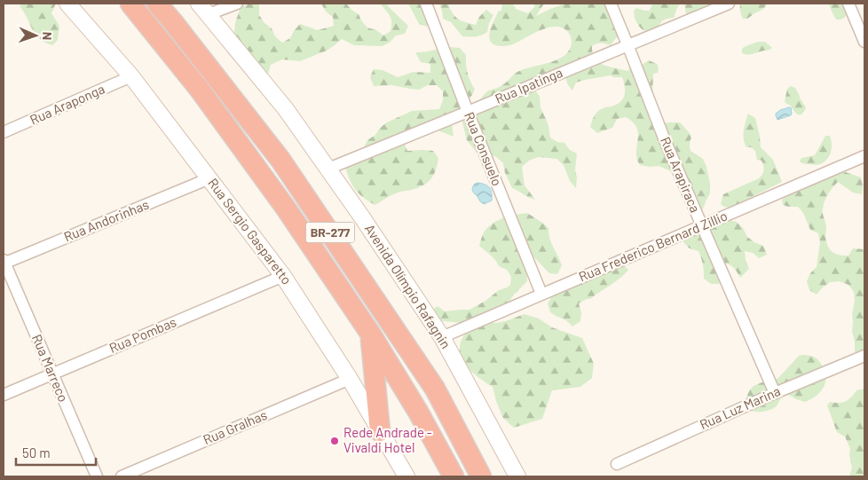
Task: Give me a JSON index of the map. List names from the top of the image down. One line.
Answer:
{"streets":{"highway":["BR-277"],"street":["Rua Ipatinga","Rua Araponga","Rua Consuelo","Rua Arapiraca","Rua Andorinhas","Rua Sergio Gasparetto","Rua Frederico Bernard Zillio","Avenida Olímpio Rafagnin","Rua Pombas","Rua Marreco","Rua Luz Marina","Rua Gralhas"]},"crossings":[["Rua Ipatinga","Rua Consuelo"],["Rua Ipatinga","Rua Arapiraca"],["Rua Ipatinga","Avenida Olímpio Rafagnin"],["Rua Araponga","Rua Sergio Gasparetto"],["Rua Consuelo","Rua Frederico Bernard Zillio"],["Rua Arapiraca","Rua Frederico Bernard Zillio"],["Rua Arapiraca","Rua Luz Marina"],["Rua Andorinhas","Rua Sergio Gasparetto"],["Rua Andorinhas","Rua Marreco"],["Rua Sergio Gasparetto","Rua Pombas"],["Rua Sergio Gasparetto","Rua Gralhas"],["Rua Frederico Bernard Zillio","Avenida Olímpio Rafagnin"],["Rua Pombas","Rua Marreco"]],"places":["Rede Andrade - Vivaldi Hotel"],"scale_bar":"50 m","north":"right"}
